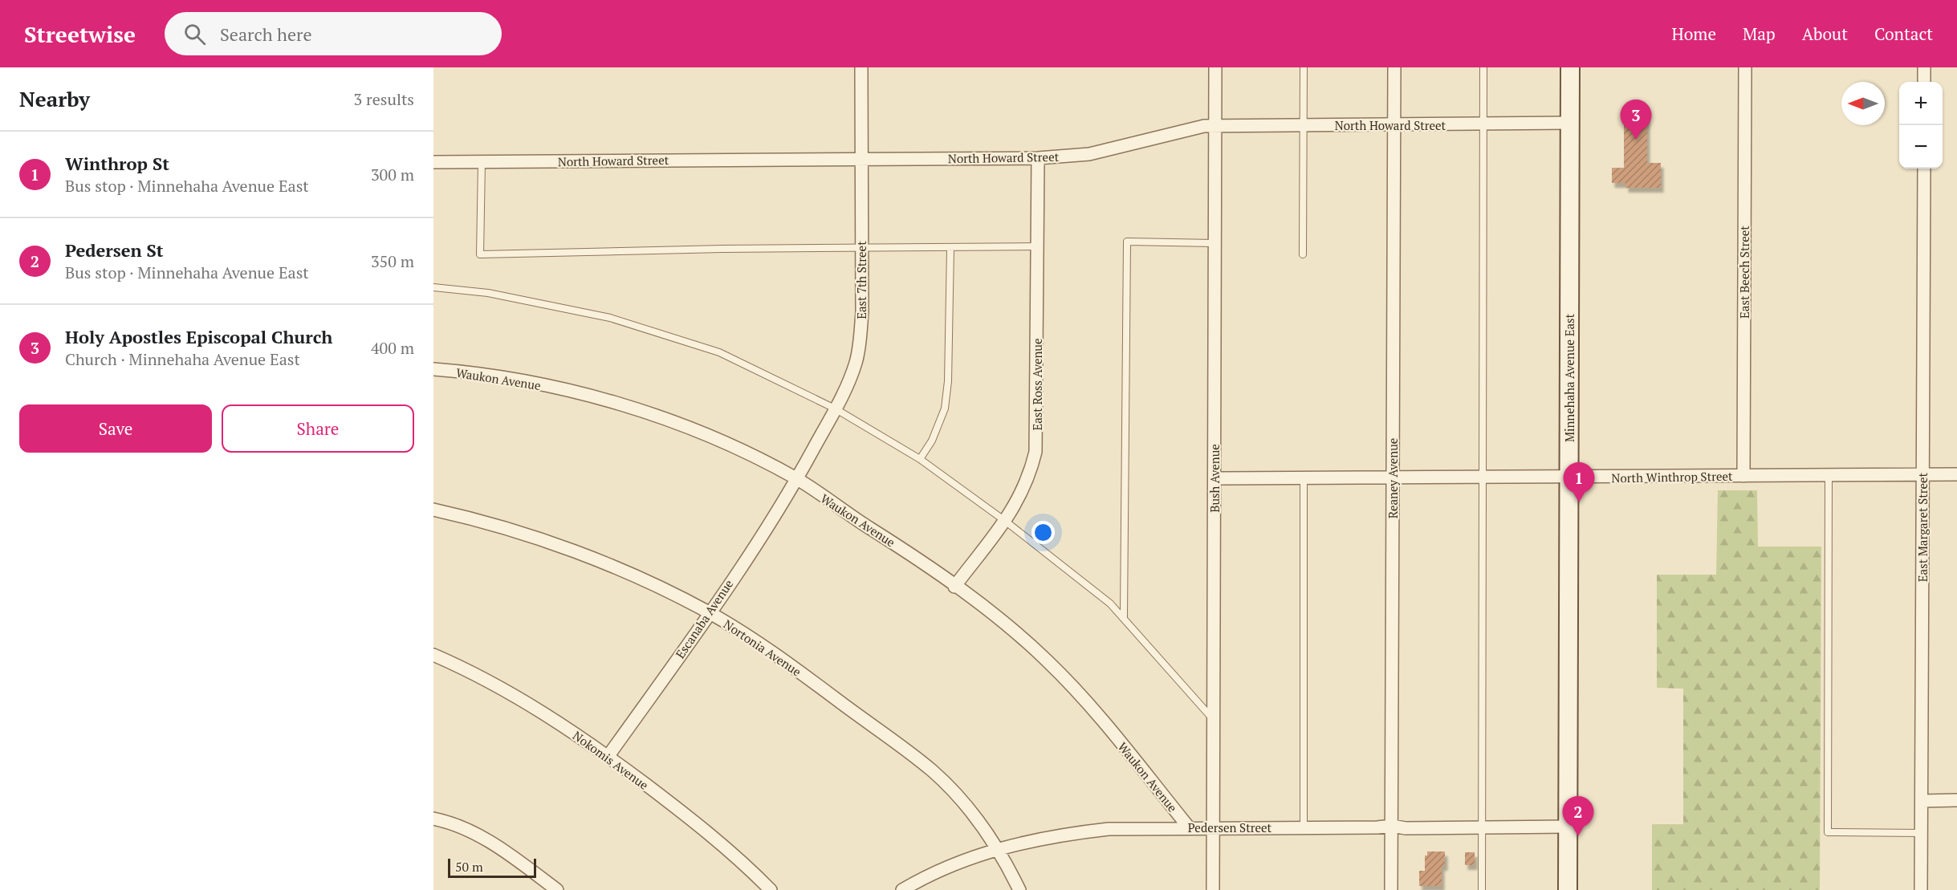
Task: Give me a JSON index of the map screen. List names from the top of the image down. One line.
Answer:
{"streets":{"main road":["Minnehaha Avenue East"],"street":["North Howard Street","East Beech Street","East 7th Street","Waukon Avenue","East Ross Avenue","North Winthrop Street","Bush Avenue","Reaney Avenue","East Margaret Street","Escanaba Avenue","Nortonia Avenue","Nokomis Avenue","Pedersen Street"]},"crossings":[["North Howard Street","East 7th Street"],["North Howard Street","Minnehaha Avenue East"],["North Howard Street","East Ross Avenue"],["North Howard Street","Bush Avenue"],["North Howard Street","Reaney Avenue"],["East Beech Street","North Winthrop Street"],["East 7th Street","Waukon Avenue"],["East 7th Street","Escanaba Avenue"],["Minnehaha Avenue East","North Winthrop Street"],["Minnehaha Avenue East","Pedersen Street"],["Waukon Avenue","East Ross Avenue"],["Waukon Avenue","Escanaba Avenue"],["Waukon Avenue","Pedersen Street"],["North Winthrop Street","Bush Avenue"],["North Winthrop Street","Reaney Avenue"],["North Winthrop Street","East Margaret Street"],["Bush Avenue","Pedersen Street"],["Reaney Avenue","Pedersen Street"],["Escanaba Avenue","Nortonia Avenue"],["Escanaba Avenue","Nokomis Avenue"],["Nortonia Avenue","Pedersen Street"]],"scale_bar":"50 m","north":"left","page":{"header":"Streetwise","search":"Search here","nav":["Home","Map","About","Contact"],"heading":["Nearby","3 results"],"map_buttons":["+","−"],"pins":["3","1","2"],"list":[{"mark":"1","name":"Winthrop St","note":"Bus stop · Minnehaha Avenue East","value":"300 m"},{"mark":"2","name":"Pedersen St","note":"Bus stop · Minnehaha Avenue East","value":"350 m"},{"mark":"3","name":"Holy Apostles Episcopal Church","note":"Church · Minnehaha Avenue East","value":"400 m"}],"buttons":["Save","Share"],"scale":"50 m"}}
